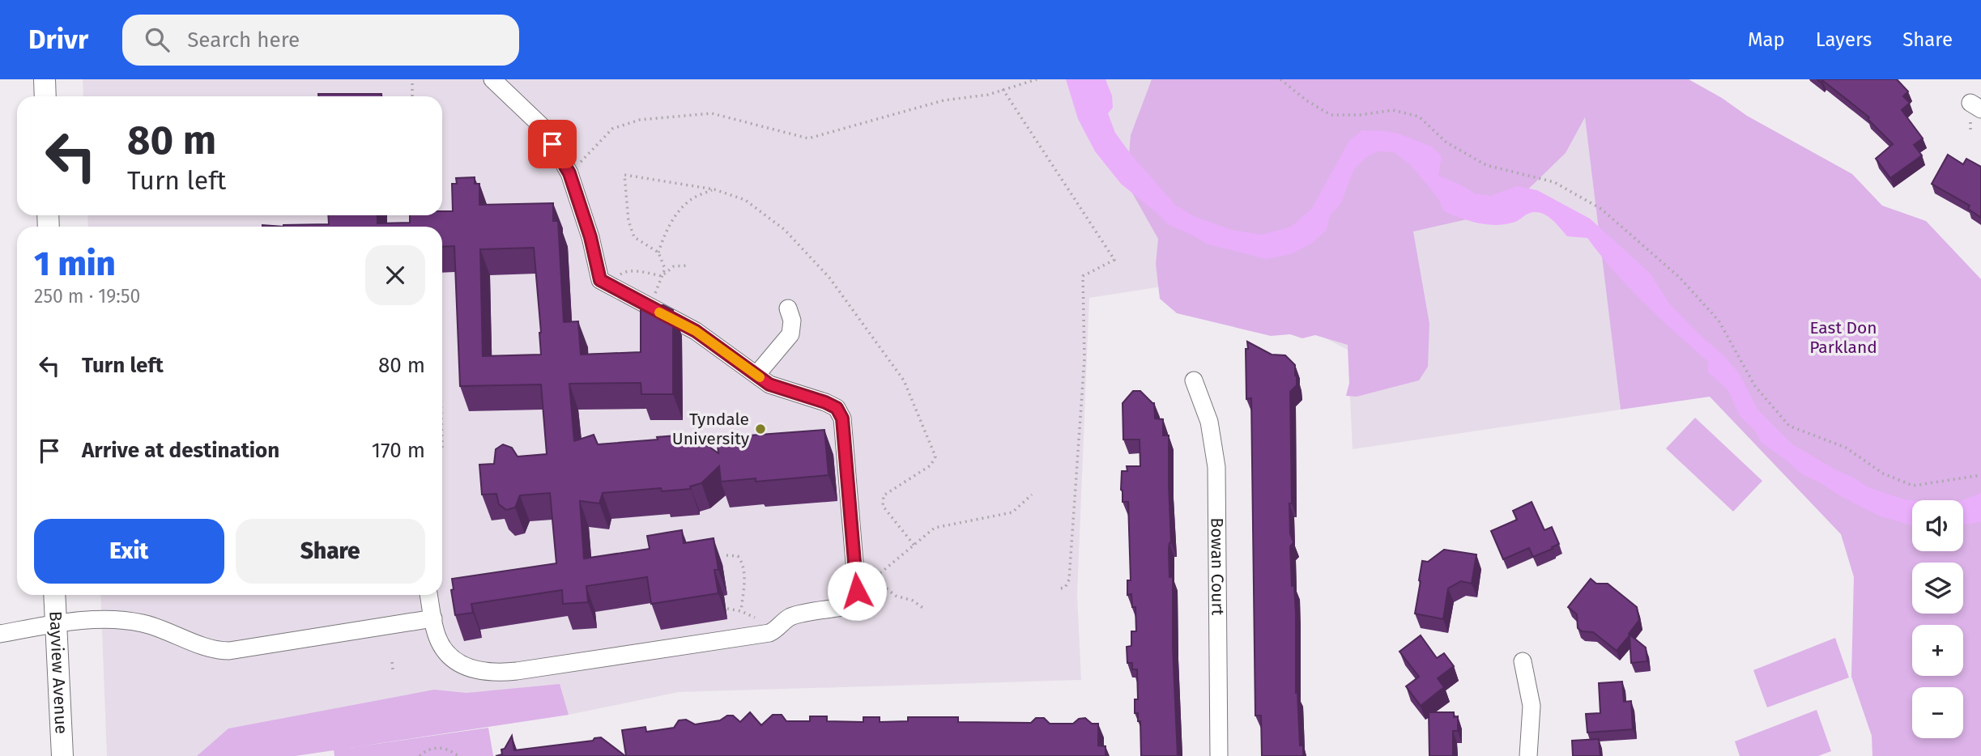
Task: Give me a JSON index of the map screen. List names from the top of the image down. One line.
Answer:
{"streets":{"main road":["Bayview Avenue"],"street":["Bowan Court"]},"parks":["East Don Parkland"],"places":["Tyndale University"],"page":{"header":"Drivr","search":"Search here","nav":["Map","Layers","Share"],"turn":["80 m","Turn left"],"heading":["1 min","250 m · 19:50"],"list":[{"name":"Turn left","value":"80 m"},{"name":"Arrive at destination","value":"170 m"}],"map_buttons":["+","−"],"buttons":["Exit","Share"]}}
